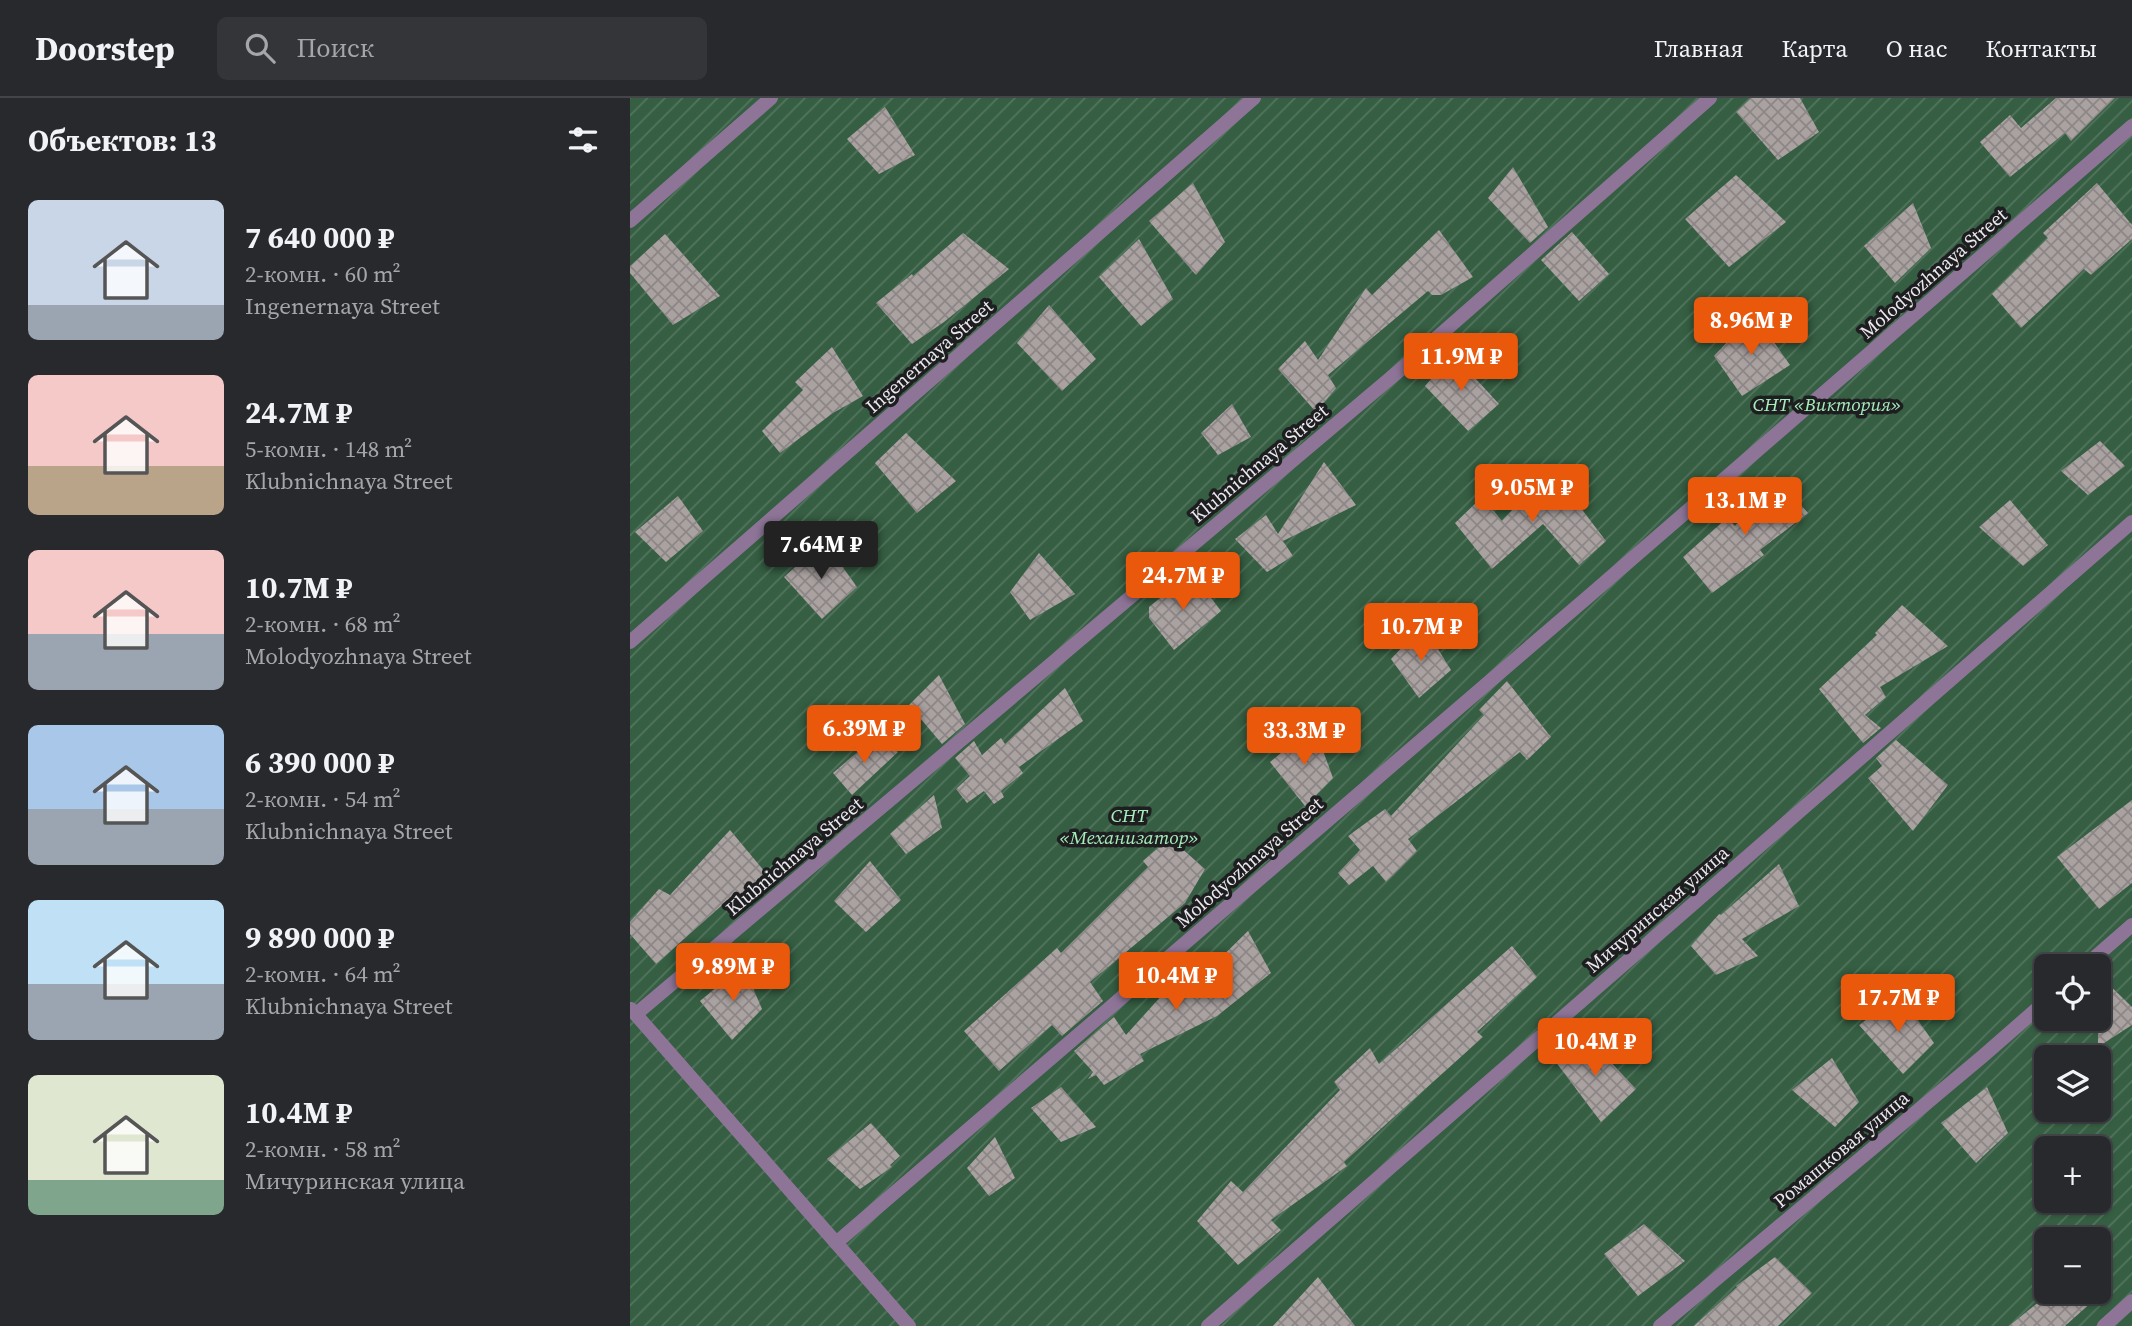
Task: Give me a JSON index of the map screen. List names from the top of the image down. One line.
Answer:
{"streets":{"street":["Molodyozhnaya Street","Ingenernaya Street","Klubnichnaya Street","Мичуринская улица","Ромашковая улица"]},"parks":["СНТ «Виктория»","СНТ «Механизатор»"],"page":{"header":"Doorstep","search":"Поиск","nav":["Главная","Карта","О нас","Контакты"],"heading":"Объектов: 13","list":[{"name":"7 640 000 ₽","note":"2-комн. · 60 m² · Ingenernaya Street"},{"name":"24.7M ₽","note":"5-комн. · 148 m² · Klubnichnaya Street"},{"name":"10.7M ₽","note":"2-комн. · 68 m² · Molodyozhnaya Street"},{"name":"6 390 000 ₽","note":"2-комн. · 54 m² · Klubnichnaya Street"},{"name":"9 890 000 ₽","note":"2-комн. · 64 m² · Klubnichnaya Street"},{"name":"10.4M ₽","note":"2-комн. · 58 m² · Мичуринская улица"}],"price":["8.96M ₽","11.9M ₽","9.05M ₽","13.1M ₽","7.64M ₽","24.7M ₽","10.7M ₽","6.39M ₽","33.3M ₽","9.89M ₽","10.4M ₽","17.7M ₽","10.4M ₽"],"map_buttons":["+","−"]}}
